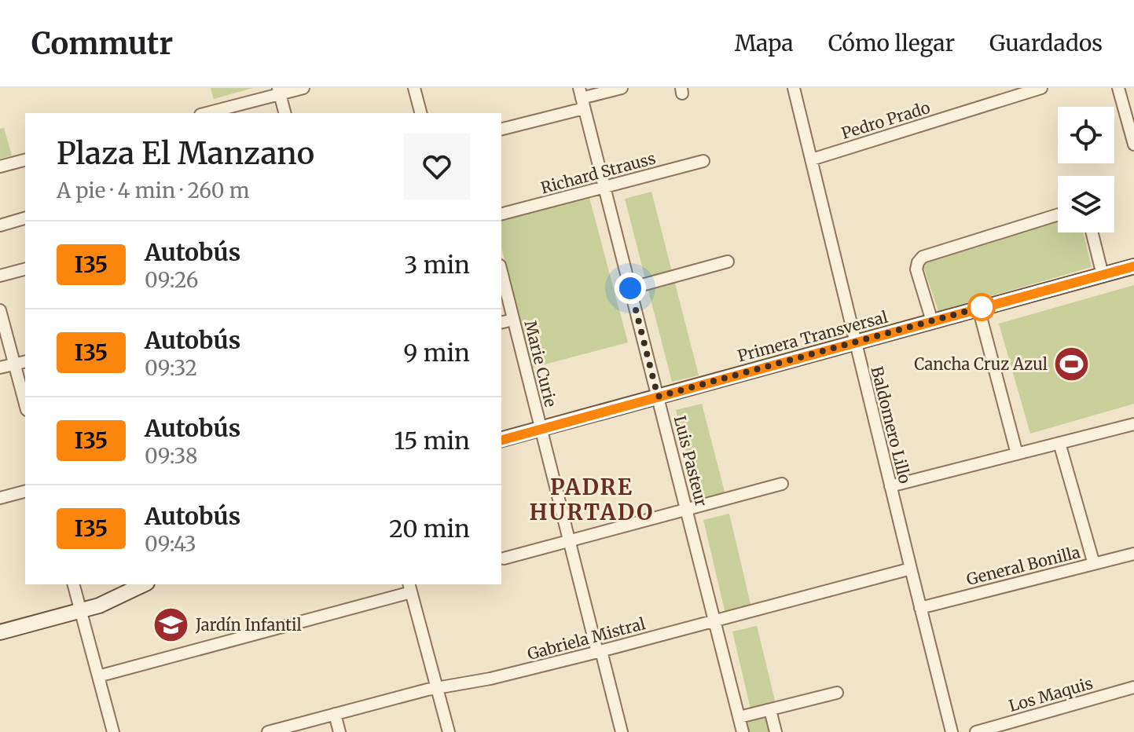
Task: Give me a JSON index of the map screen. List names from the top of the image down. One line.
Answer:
{"streets":{"main road":["Primera Transversal"],"street":["Pedro Prado","Richard Strauss","Marie Curie","Baldomero Lillo","Luis Pasteur","General Bonilla","Gabriela Mistral","Los Maquis"]},"crossings":[["Pedro Prado","Baldomero Lillo"],["Richard Strauss","Luis Pasteur"],["Primera Transversal","Marie Curie"],["Primera Transversal","Baldomero Lillo"],["Primera Transversal","Luis Pasteur"],["Marie Curie","Gabriela Mistral"],["Baldomero Lillo","General Bonilla"],["Baldomero Lillo","Gabriela Mistral"],["Luis Pasteur","Gabriela Mistral"]],"districts":["PADRE HURTADO"],"places":{"sports":["Cancha Cruz Azul"],"school or university":["Jardín Infantil"]},"lines":["bus line I35"],"page":{"header":"Commutr","nav":["Mapa","Cómo llegar","Guardados"],"heading":["Plaza El Manzano","A pie · 4 min · 260 m"],"list":[{"mark":"I35","name":"Autobús","note":"09:26","value":"3 min"},{"mark":"I35","name":"Autobús","note":"09:32","value":"9 min"},{"mark":"I35","name":"Autobús","note":"09:38","value":"15 min"},{"mark":"I35","name":"Autobús","note":"09:43","value":"20 min"}]}}
